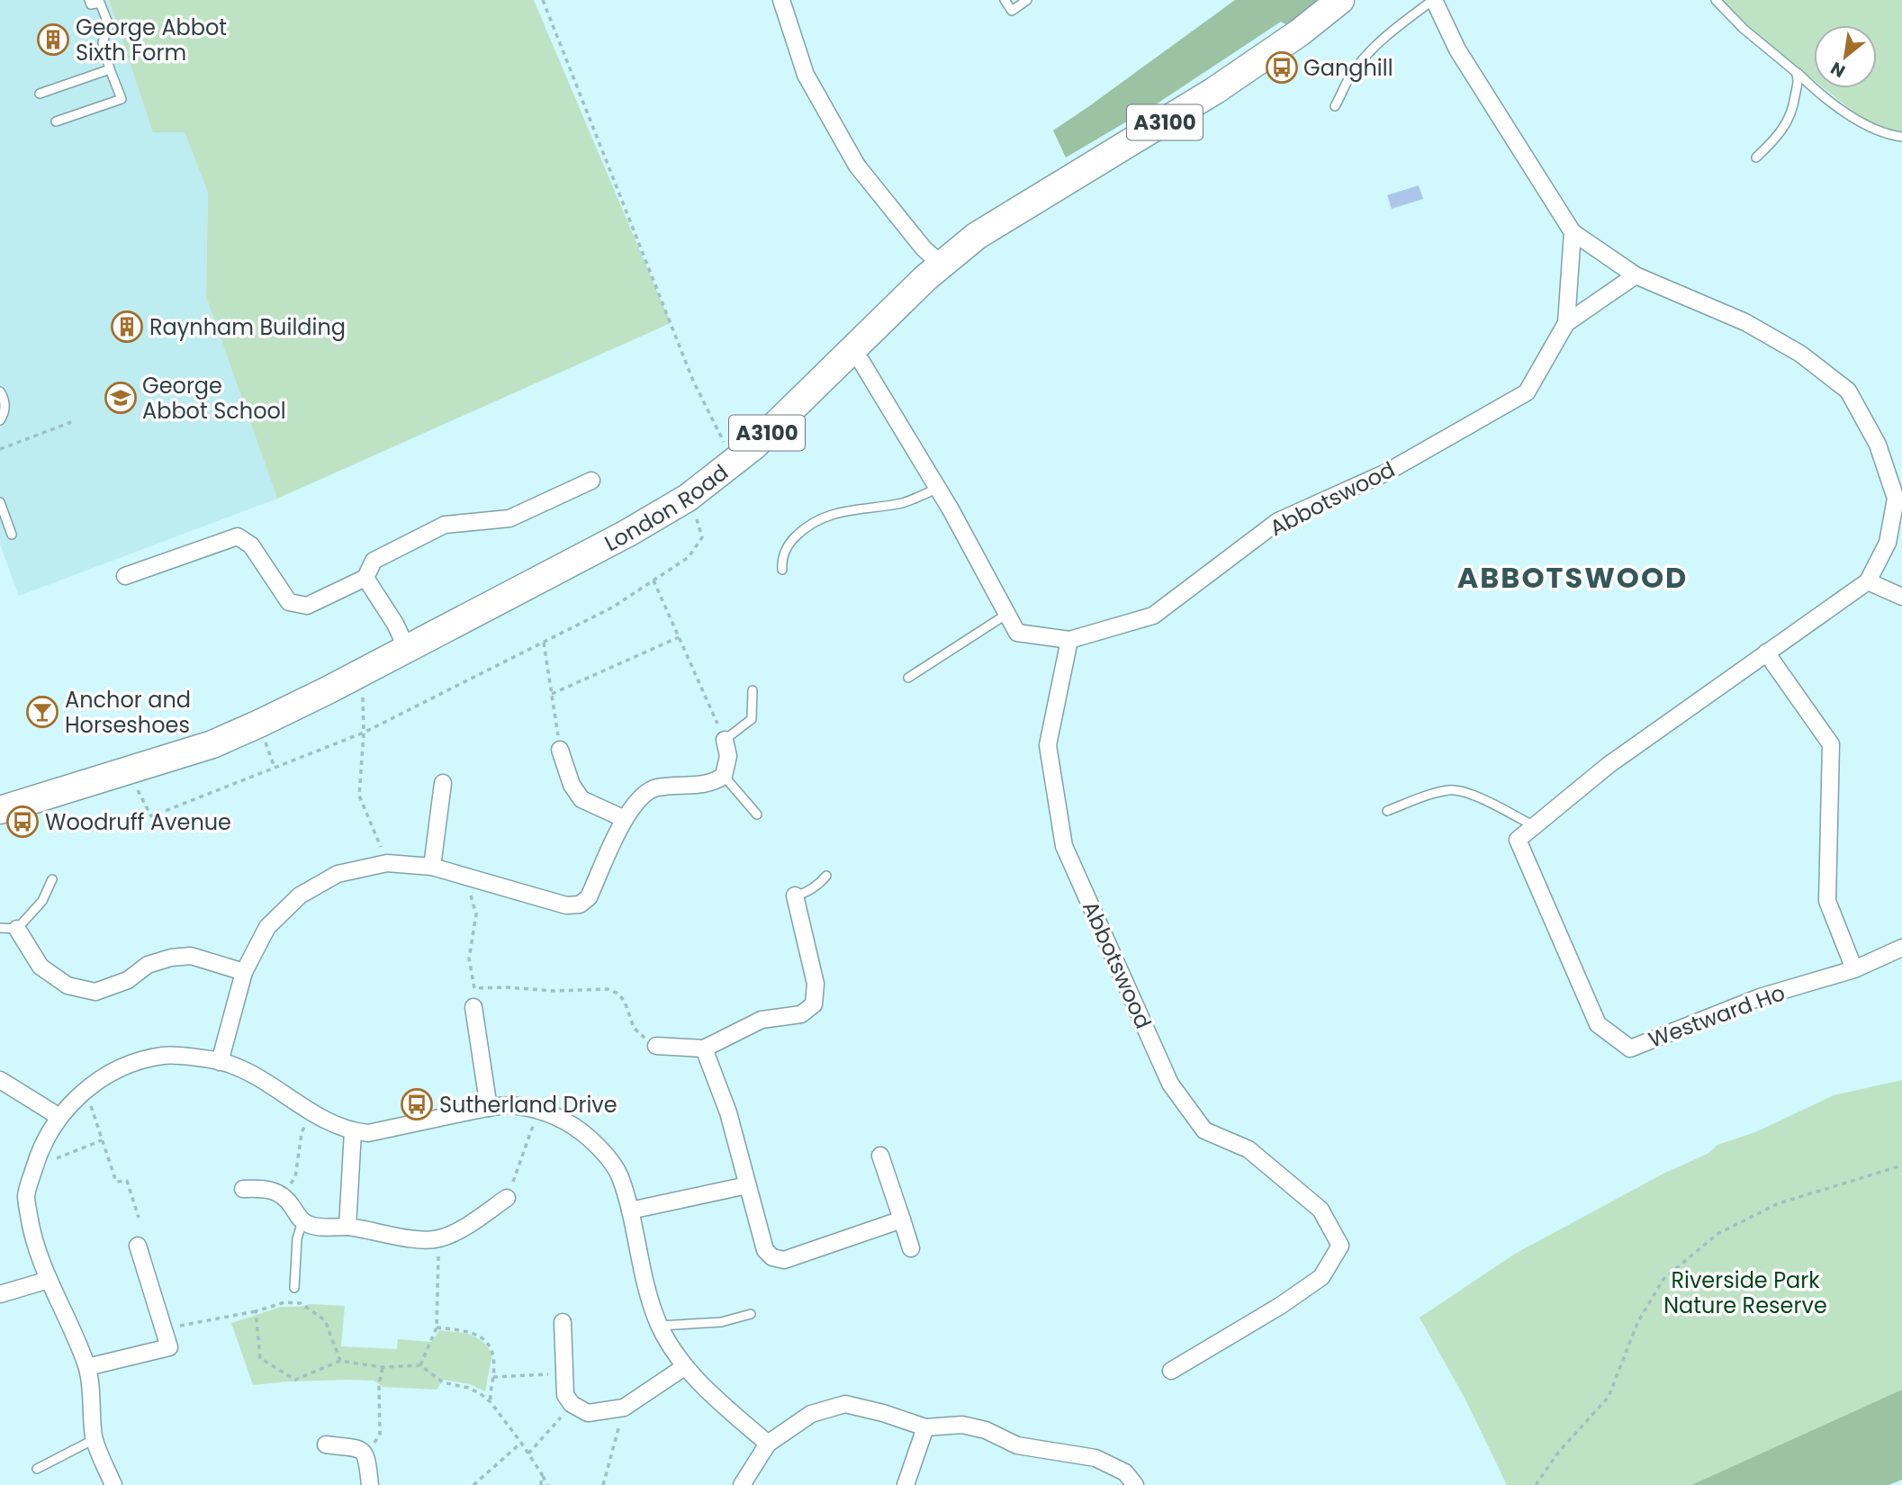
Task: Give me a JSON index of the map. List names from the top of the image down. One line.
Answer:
{"streets":{"main road":["A3100","London Road"],"street":["Abbotswood","Westward Ho"]},"crossings":[["Abbotswood","London Road"]],"districts":["ABBOTSWOOD"],"parks":["Riverside Park Nature Reserve"],"places":{"building":["George Abbot Sixth Form","Raynham Building"],"bus stop":["Ganghill","Woodruff Avenue","Sutherland Drive"],"school or university":["George Abbot School"],"bar":["Anchor and Horseshoes"]},"north":"bottom left"}
